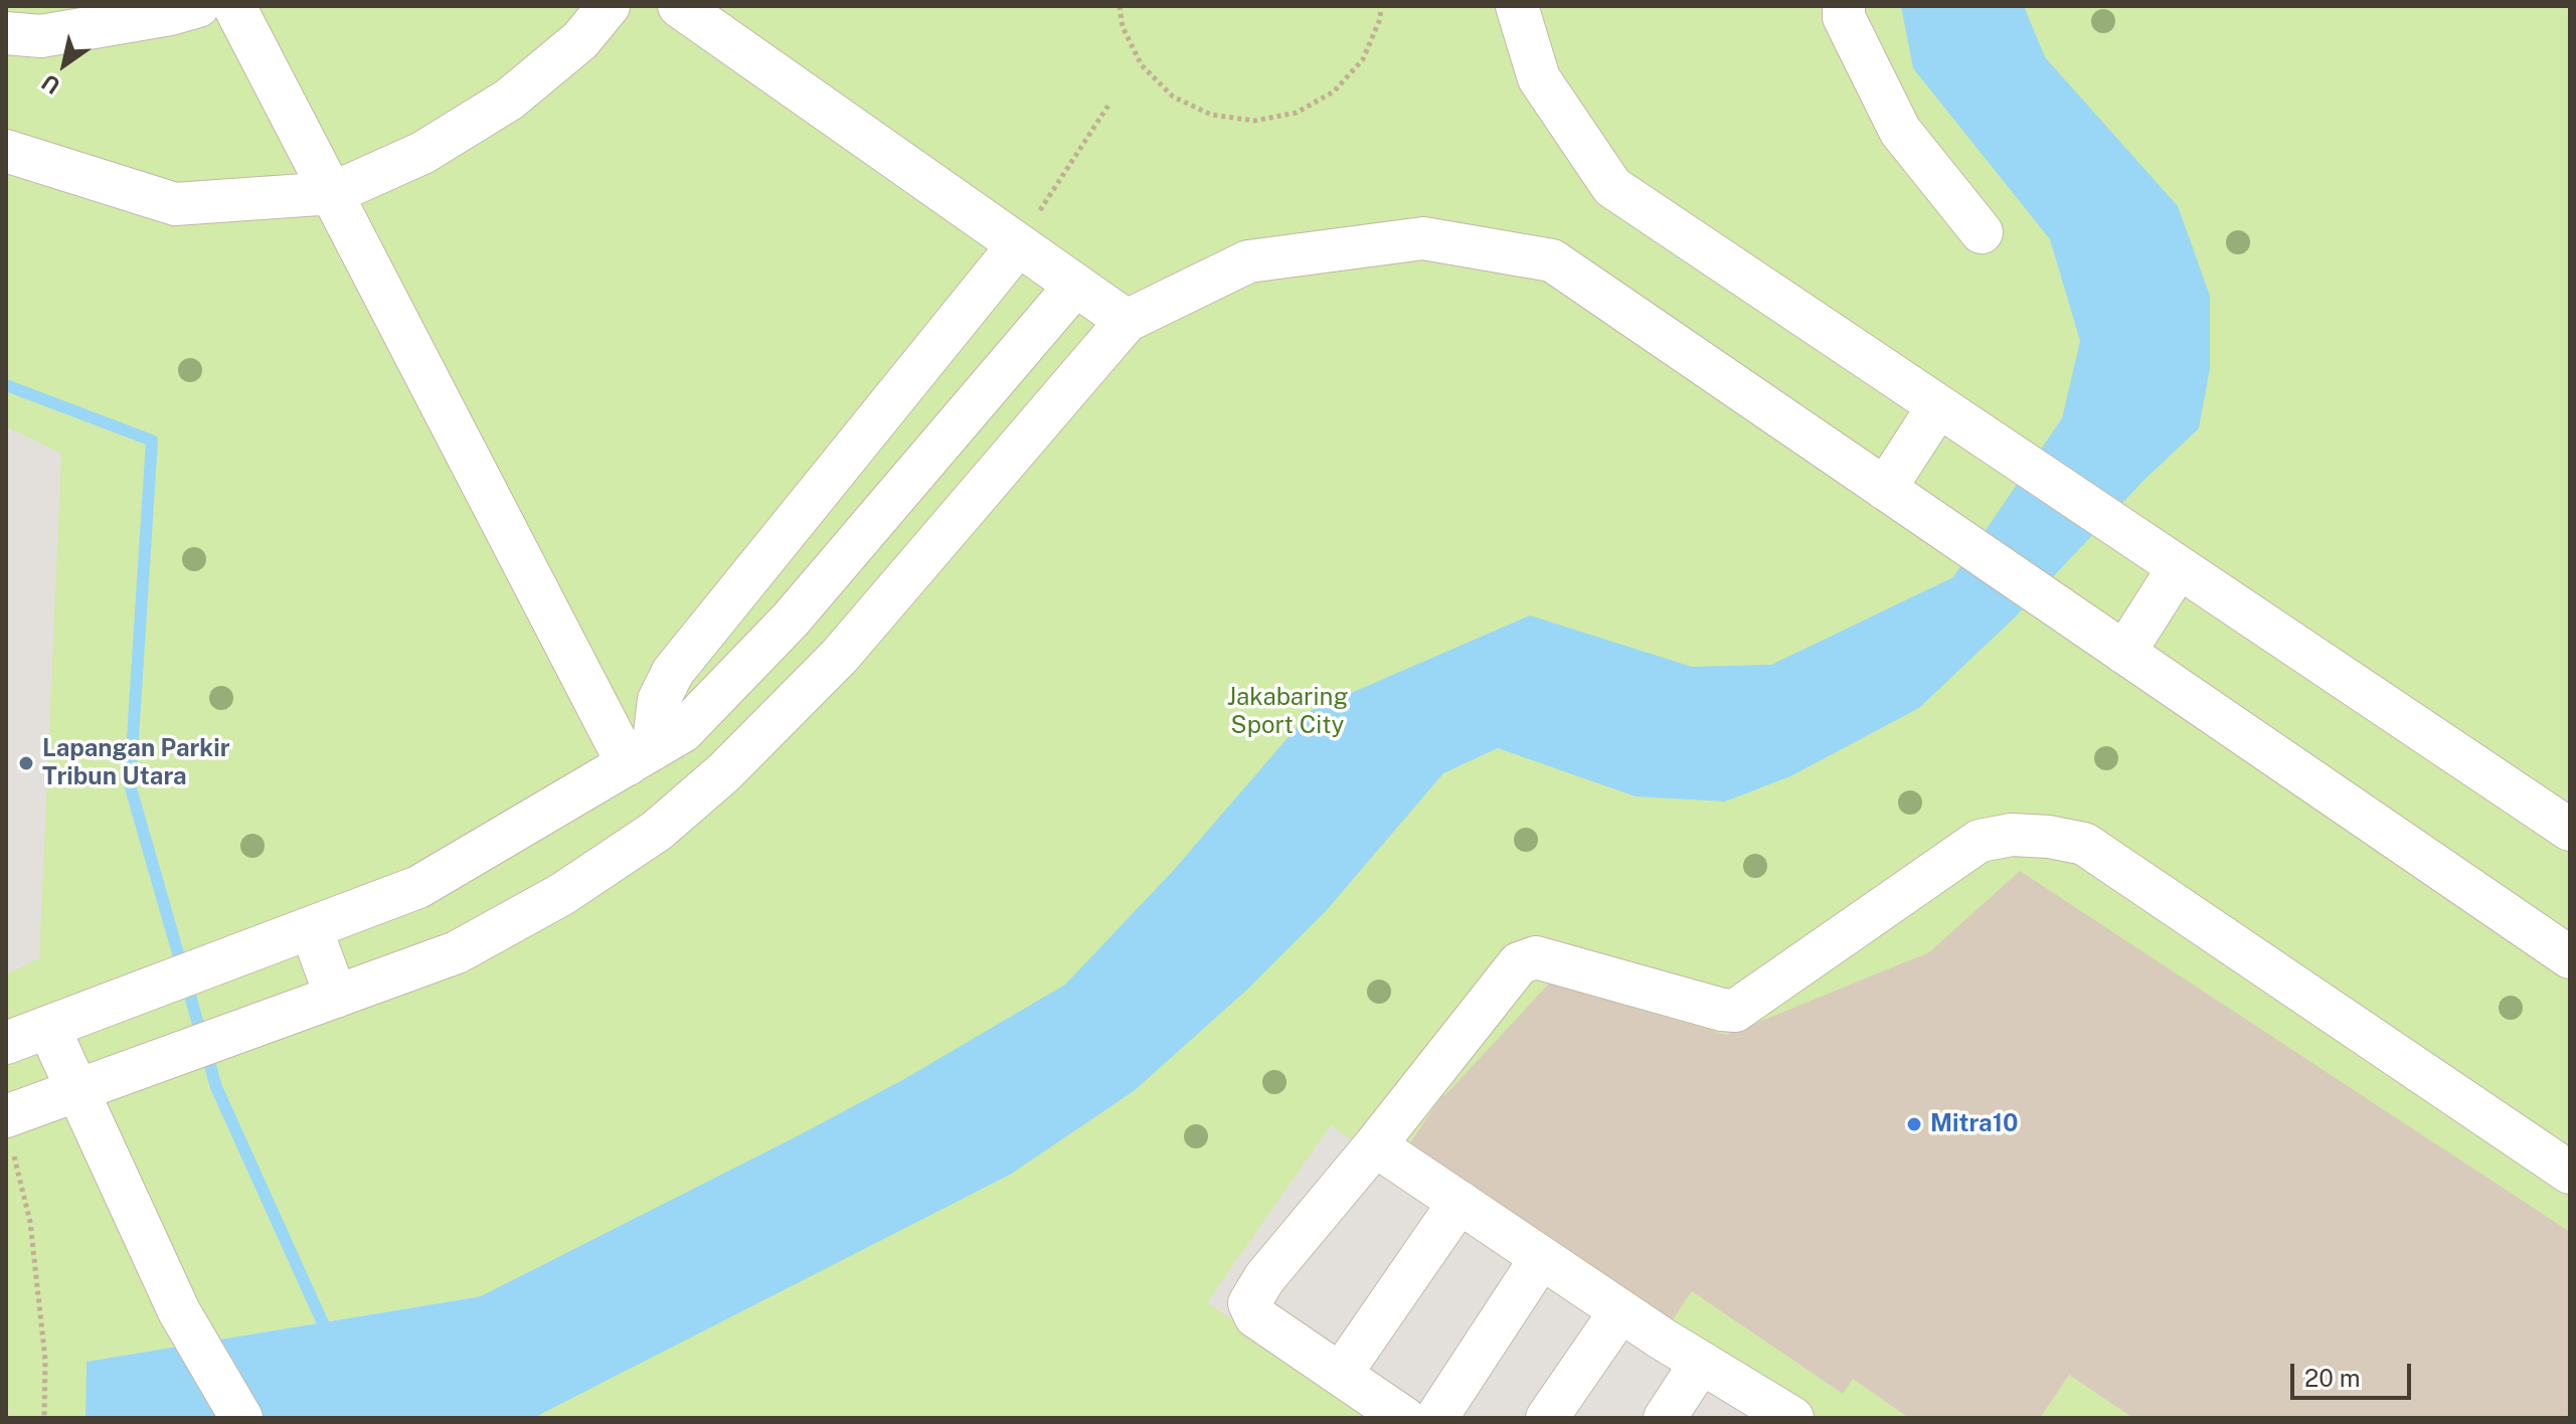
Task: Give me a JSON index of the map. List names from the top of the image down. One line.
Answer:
{"parks":["Jakabaring Sport City"],"places":["Lapangan Parkir Tribun Utara","Mitra10"],"scale_bar":"20 m","north":"bottom left"}
